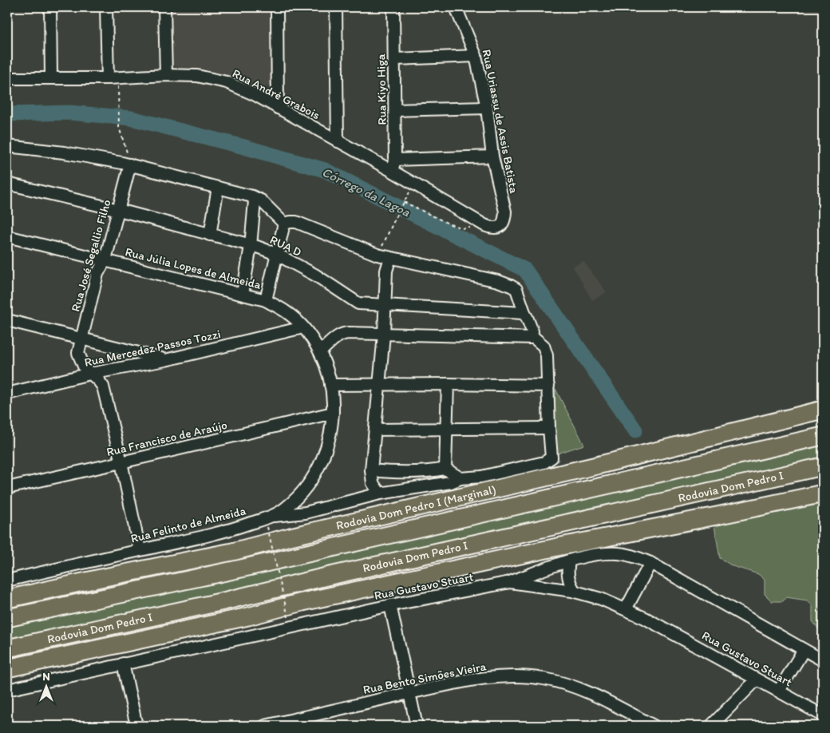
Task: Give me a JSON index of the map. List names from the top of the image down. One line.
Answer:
{"streets":{"highway":["Rodovia Dom Pedro I","Rodovia Dom Pedro I (Marginal)"],"street":["Rua Kiyo Higa","Rua André Grabois","Rua Uriassu de Assis Batista","RUA D","Rua José Segallio Filho","Rua Júlia Lopes de Almeida","Rua Mercedez Passos Tozzi","Rua Francisco de Araújo","Rua Felinto de Almeida","Rua Gustavo Stuart","Rua Bento Simões Vieira"]},"crossings":[["Rua Kiyo Higa","Rua André Grabois"],["Rua André Grabois","Rua Uriassu de Assis Batista"],["RUA D","Rua José Segallio Filho"],["Rua José Segallio Filho","Rua Júlia Lopes de Almeida"],["Rua José Segallio Filho","Rua Mercedez Passos Tozzi"],["Rua José Segallio Filho","Rua Francisco de Araújo"],["Rua José Segallio Filho","Rua Felinto de Almeida"],["Rua Júlia Lopes de Almeida","Rua Mercedez Passos Tozzi"],["Rua Júlia Lopes de Almeida","Rua Felinto de Almeida"],["Rua Francisco de Araújo","Rua Felinto de Almeida"]],"water":["Córrego da Lagoa"],"north":"top"}
